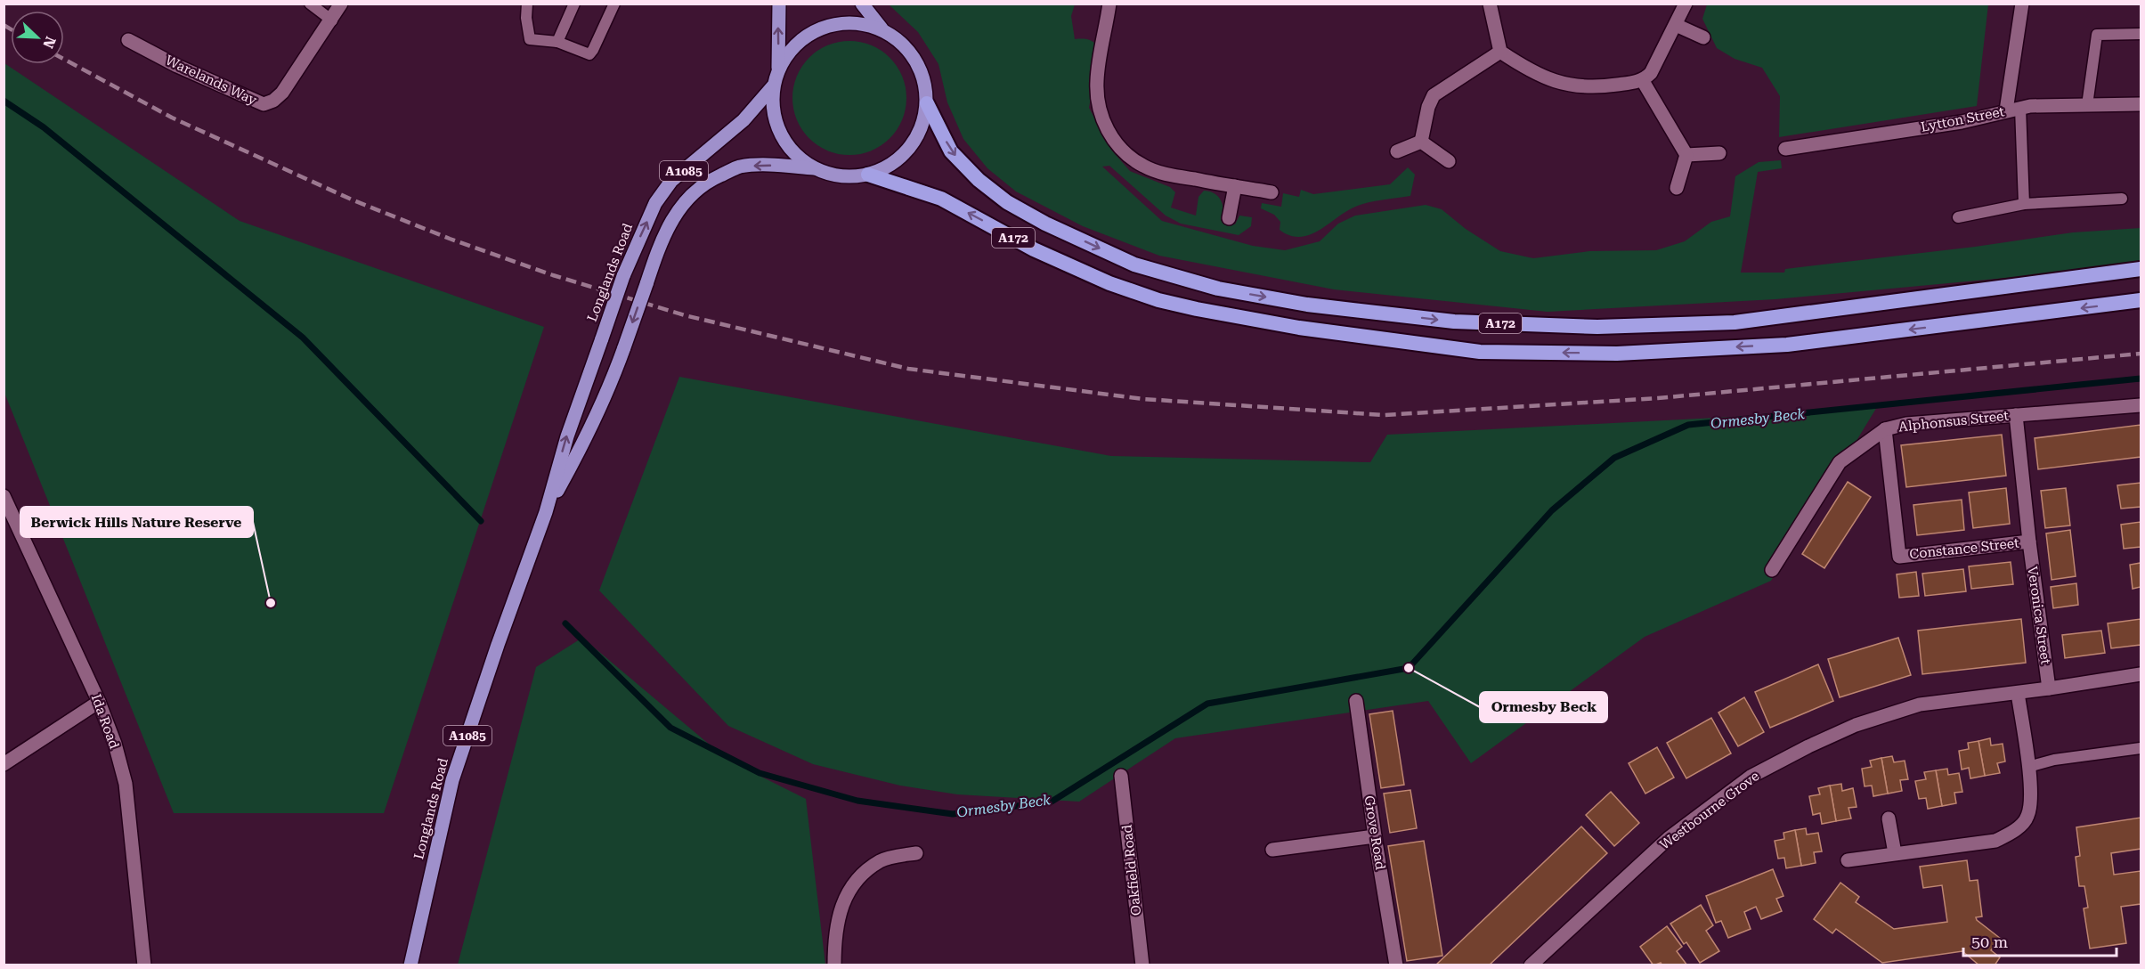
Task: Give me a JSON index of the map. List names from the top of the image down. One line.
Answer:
{"streets":{"highway":["A172"],"main road":["A1085","Longlands Road"],"street":["Warelands Way","Lytton Street","Alphonsus Street","Constance Street","Veronica Street","Ida Road","Westbourne Grove","Grove Road","Oakfield Road"]},"crossings":[["A172","Longlands Road"],["Alphonsus Street","Constance Street"],["Alphonsus Street","Veronica Street"],["Constance Street","Veronica Street"],["Veronica Street","Westbourne Grove"]],"water":["Ormesby Beck"],"places":["Berwick Hills Nature Reserve","Ormesby Beck"],"scale_bar":"50 m","north":"bottom right"}
